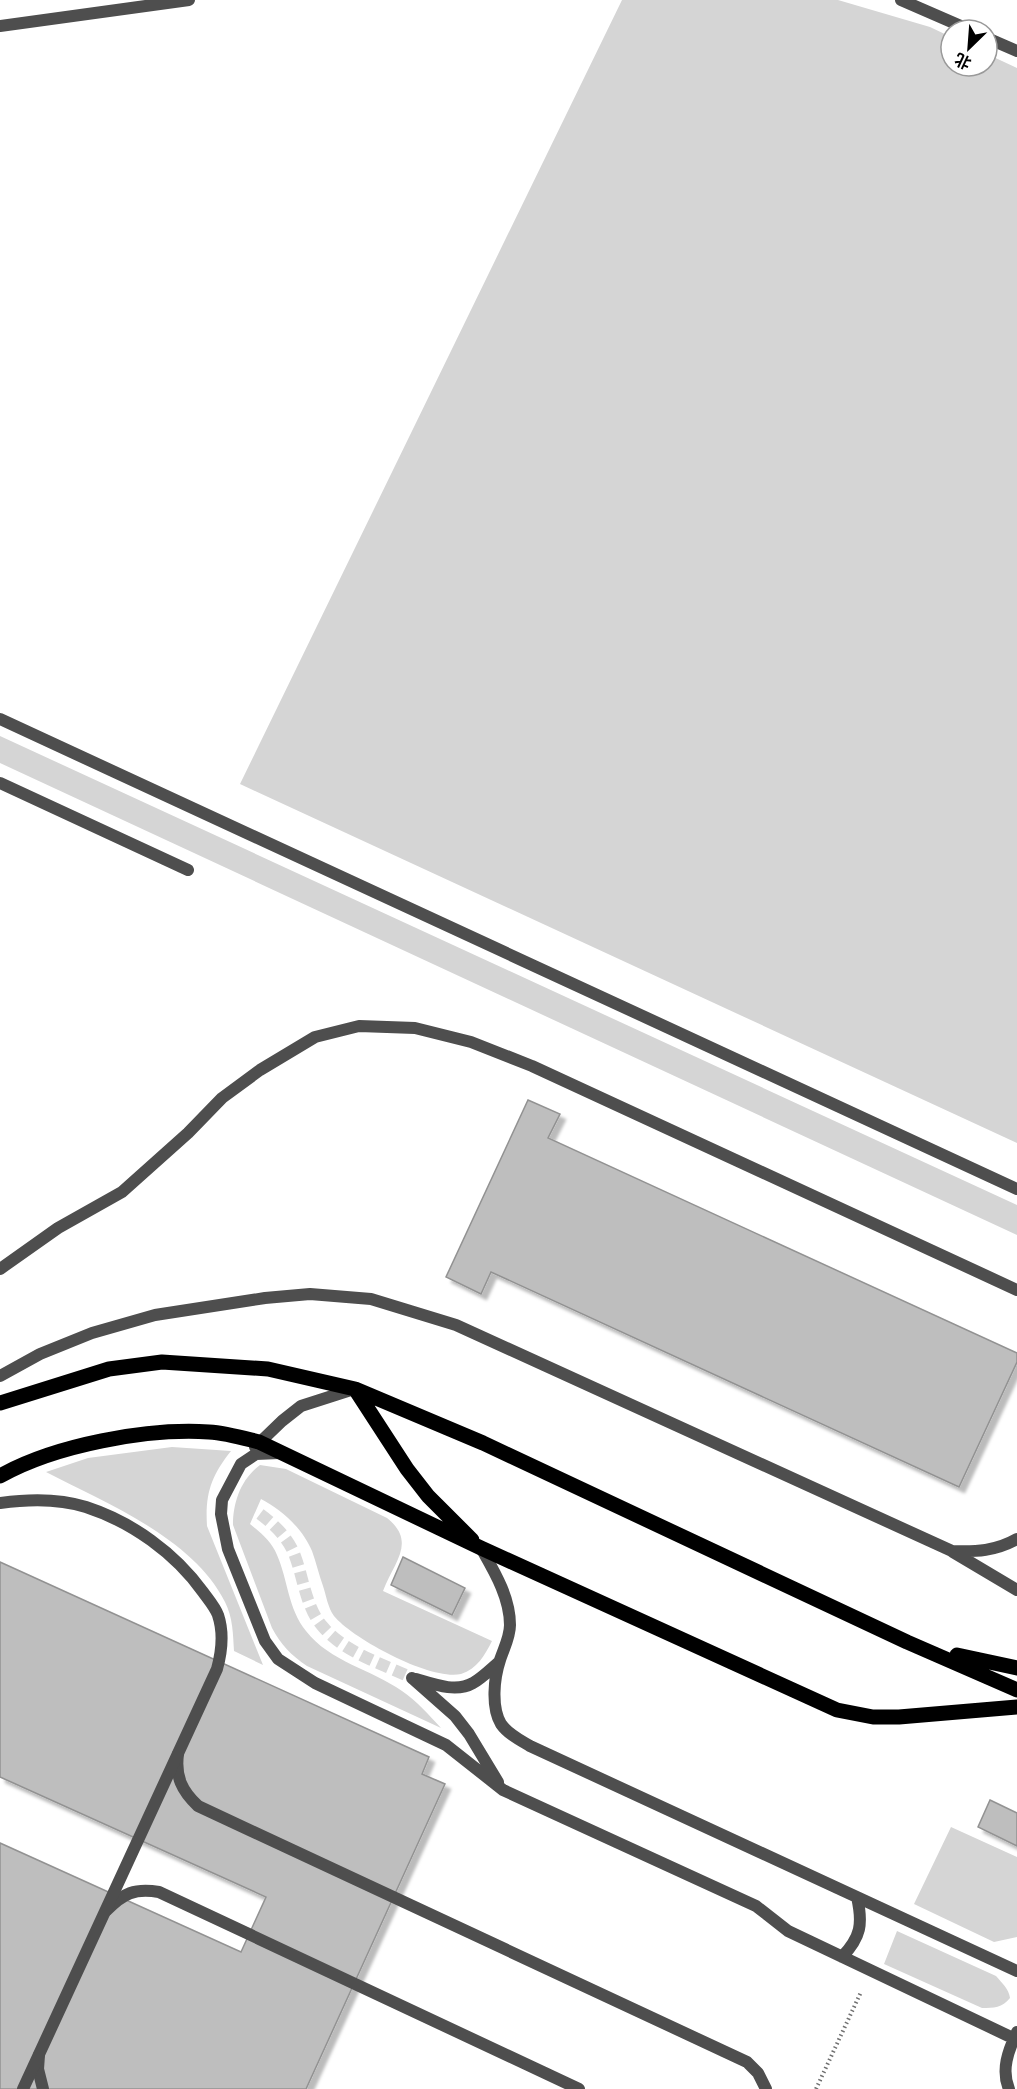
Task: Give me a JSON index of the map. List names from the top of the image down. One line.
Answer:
{"north":"bottom left"}
